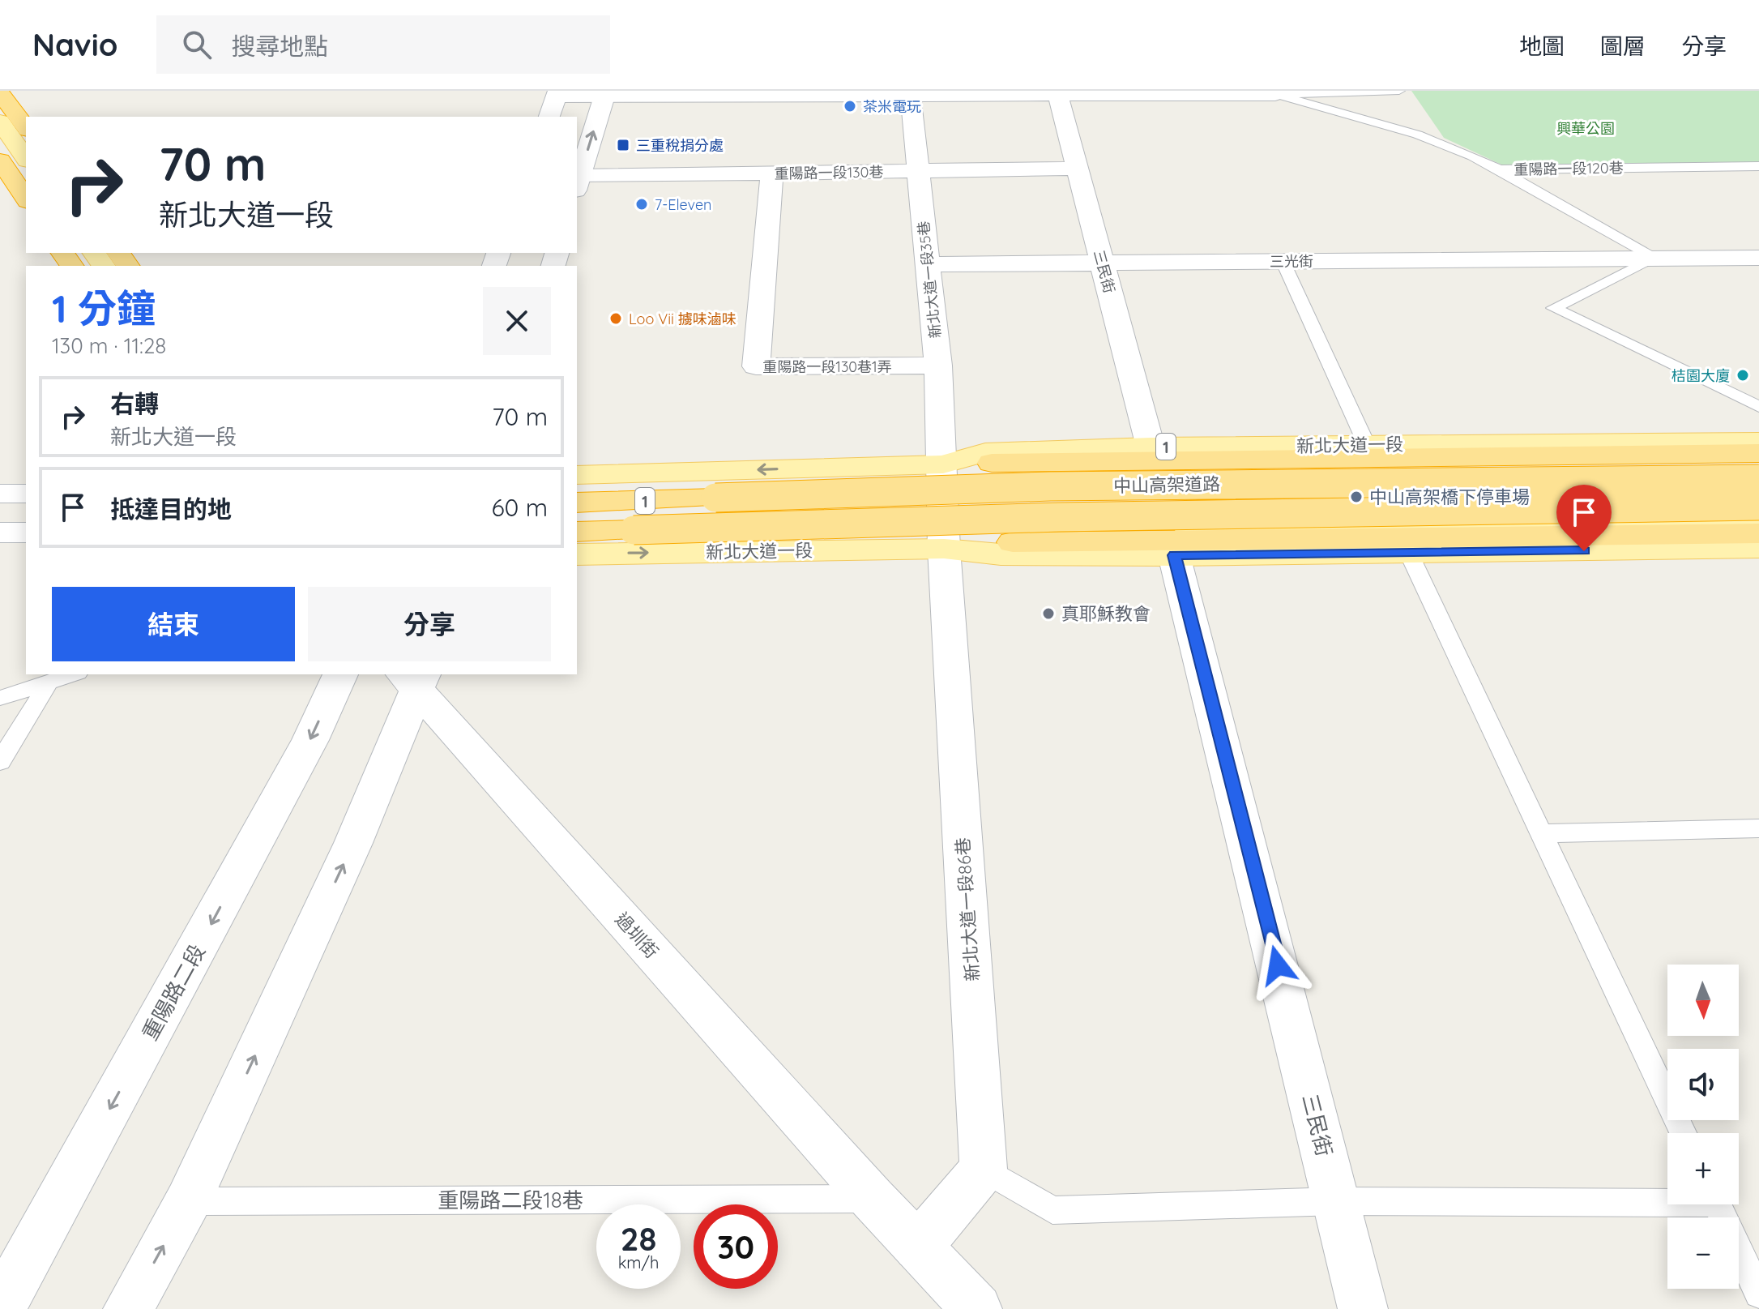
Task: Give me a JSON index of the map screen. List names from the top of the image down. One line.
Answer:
{"streets":{"highway":["1","中山高架道路"],"main road":["新北大道一段"],"street":["重陽路一段120巷","重陽路一段130巷","三光街","三民街","新北大道一段35巷","重陽路一段130巷1弄","新北大道一段86巷","過圳街","重陽路二段"],"lane":["重陽路二段18巷"]},"crossings":[["重陽路一段120巷","三民街"],["重陽路一段120巷","新北大道一段35巷"],["重陽路一段130巷","三民街"],["重陽路一段130巷","新北大道一段35巷"],["重陽路一段130巷","重陽路一段130巷1弄"],["三光街","三民街"],["三光街","新北大道一段35巷"],["三民街","新北大道一段"],["新北大道一段35巷","重陽路一段130巷1弄"],["新北大道一段35巷","新北大道一段"],["新北大道一段35巷","新北大道一段86巷"],["新北大道一段","新北大道一段86巷"],["過圳街","重陽路二段18巷"]],"parks":["興華公園"],"places":{"other":["茶米電玩","7-Eleven","Loo Vii 擄味滷味","桔園大廈","中山高架橋下停車場","真耶穌教會"],"transit":["三重稅捐分處"]},"north":"bottom","page":{"header":"Navio","search":"搜尋地點","nav":["地圖","圖層","分享"],"turn":["70 m","新北大道一段"],"heading":["1 分鐘","130 m · 11:28"],"list":[{"name":"右轉","note":"新北大道一段","value":"70 m"},{"name":"抵達目的地","value":"60 m"}],"buttons":["結束","分享"],"map_buttons":["+","−"],"speed":"28 km/h","limit":"30"}}
